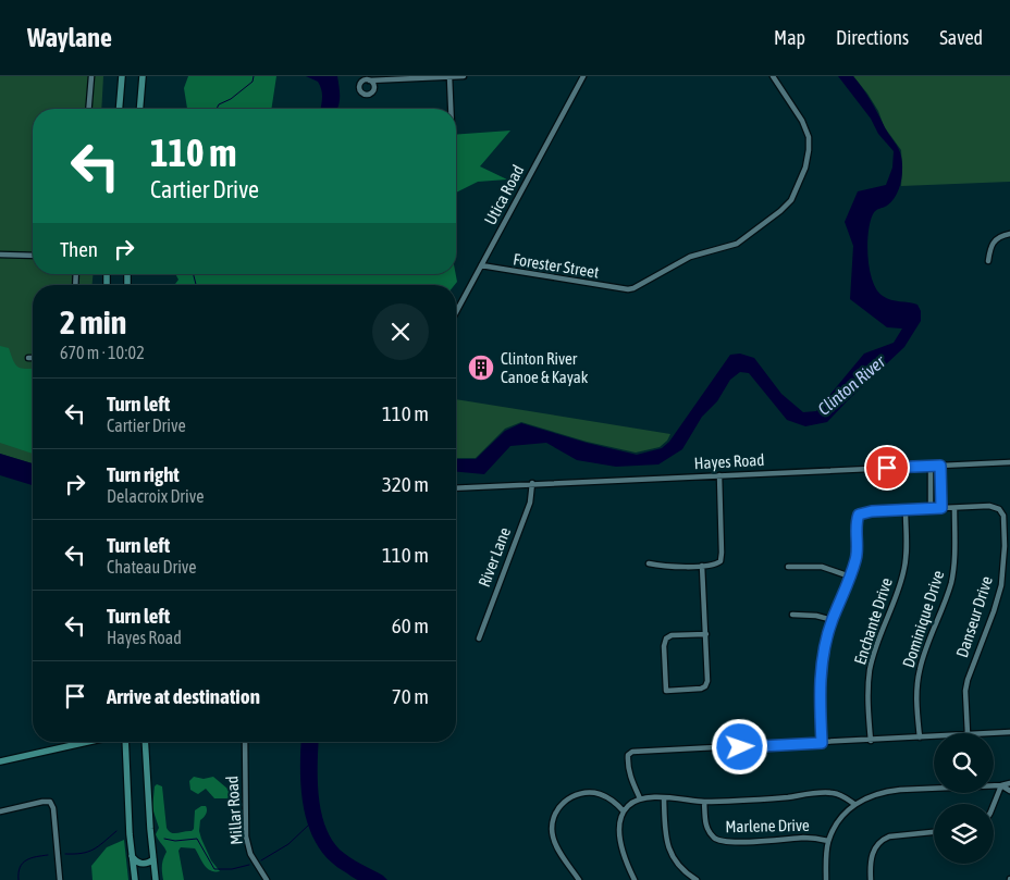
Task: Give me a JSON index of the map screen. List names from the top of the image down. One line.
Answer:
{"streets":{"street":["Utica Road","Forester Street","Hayes Road","River Lane","Danseur Drive","Dominique Drive","Enchante Drive","Millar Road","Marlene Drive"]},"crossings":[["Utica Road","Forester Street"],["Hayes Road","River Lane"],["Danseur Drive","Dominique Drive"]],"water":["Clinton River"],"places":{"building":["Clinton River Canoe & Kayak"]},"page":{"header":"Waylane","nav":["Map","Directions","Saved"],"turn":["110 m","Cartier Drive"],"then":"Then","heading":["2 min","670 m · 10:02"],"list":[{"name":"Turn left","note":"Cartier Drive","value":"110 m"},{"name":"Turn right","note":"Delacroix Drive","value":"320 m"},{"name":"Turn left","note":"Chateau Drive","value":"110 m"},{"name":"Turn left","note":"Hayes Road","value":"60 m"},{"name":"Arrive at destination","value":"70 m"}]}}
